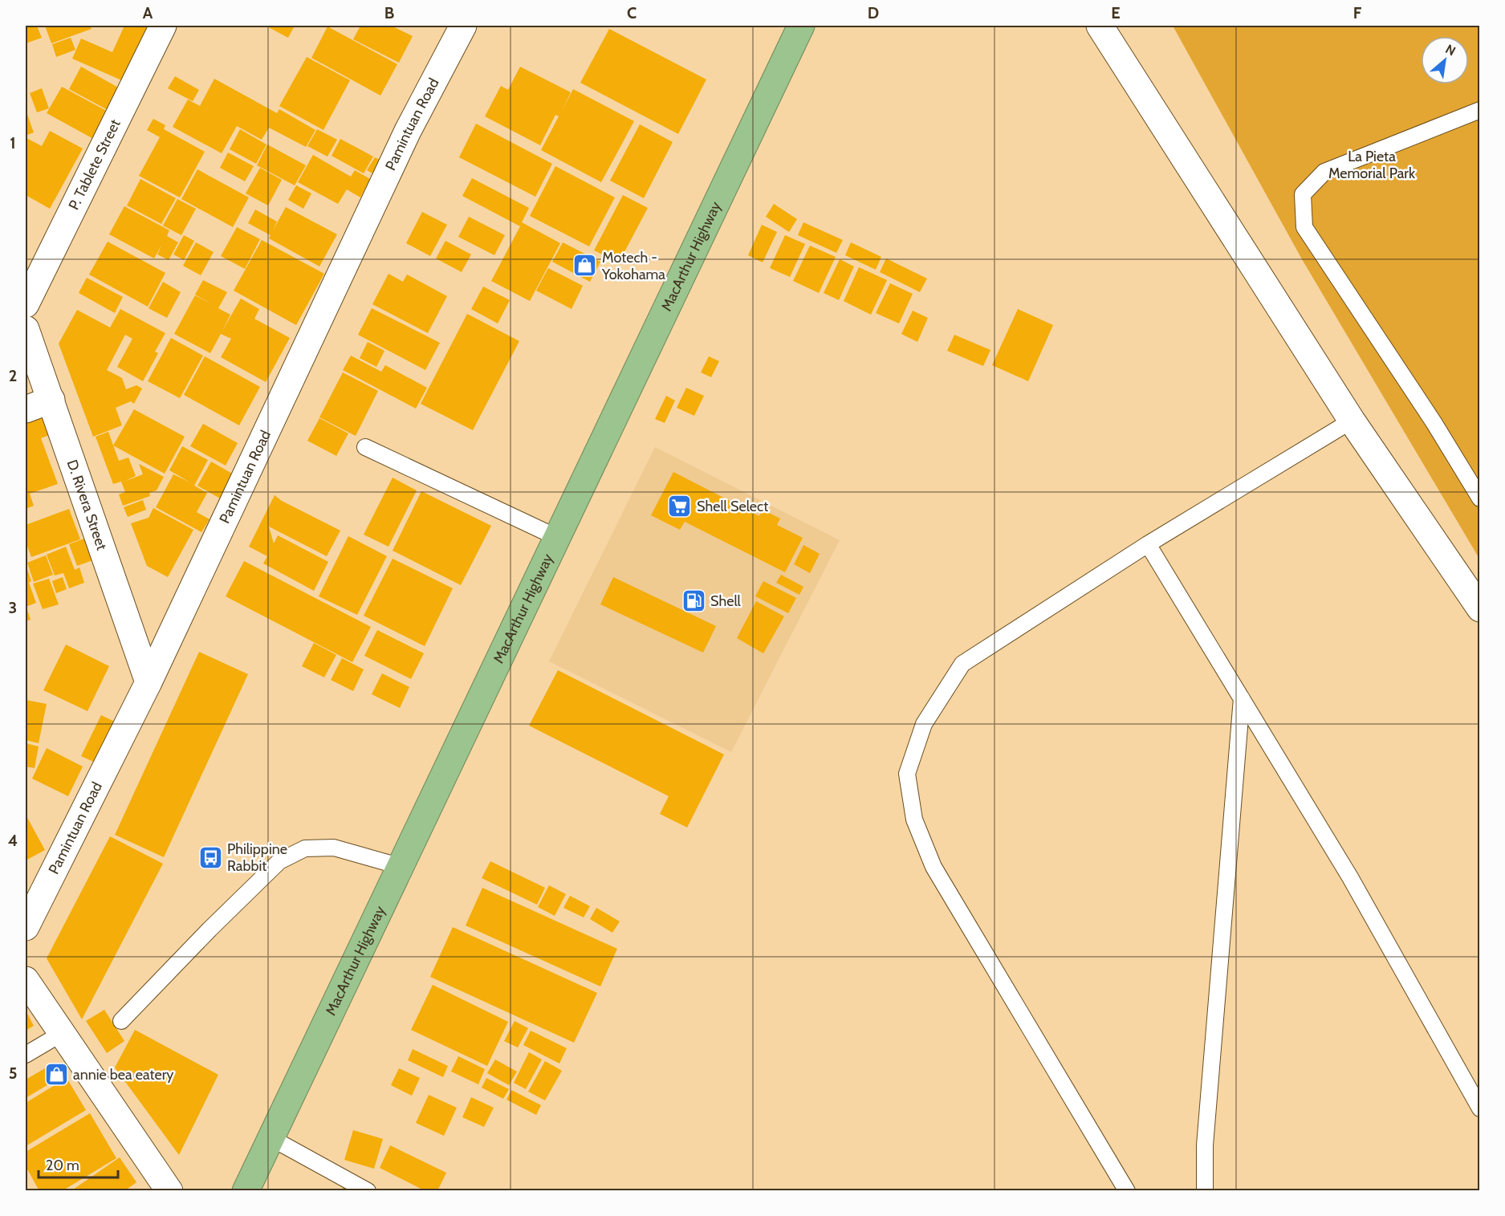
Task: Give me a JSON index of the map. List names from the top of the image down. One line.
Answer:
{"streets":{"highway":["MacArthur Highway"],"street":["Pamintuan Road","P. Tablete Street","D. Rivera Street"]},"crossings":[["Pamintuan Road","D. Rivera Street"]],"parks":["La Pieta Memorial Park"],"places":{"shop":["Motech - Yokohama","annie bea eatery"],"supermarket":["Shell Select"],"fuel station":["Shell"],"bus stop":["Philippine Rabbit"]},"scale_bar":"20 m","north":"top right","grid":{"columns":["A","B","C","D","E","F"],"rows":["1","2","3","4","5"]}}
